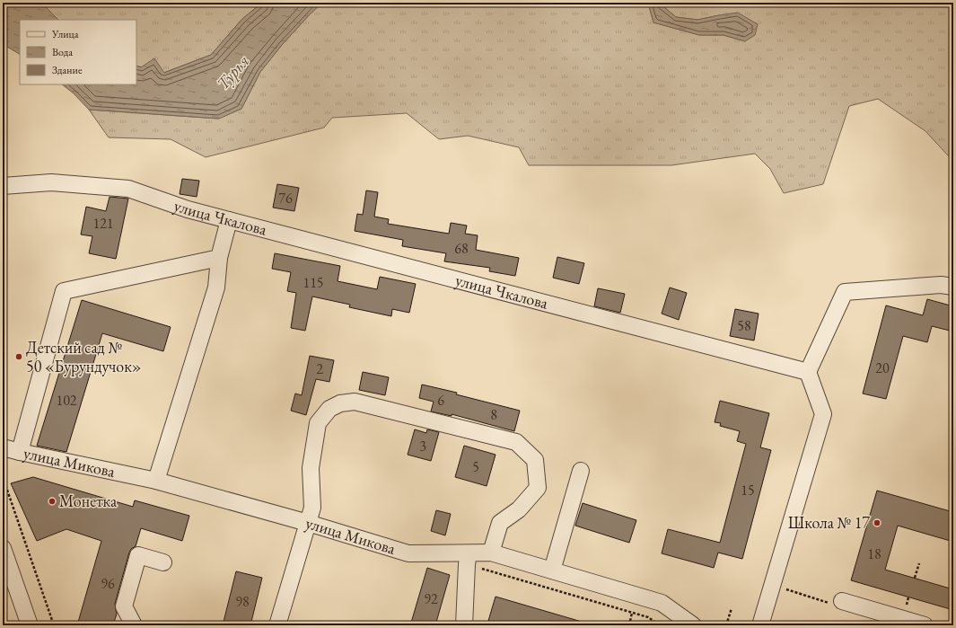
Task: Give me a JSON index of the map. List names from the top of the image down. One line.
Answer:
{"streets":{"street":["улица Чкалова","улица Микова"]},"water":["Турья"],"places":["Детский сад № 50 «Бурундучок»","Монетка","Школа № 17"],"house_numbers":["76","121","68","115","58","20","2","102","6","8","3","5","15","18","96","92","98"],"legend":["Улица","Вода","Здание"]}
